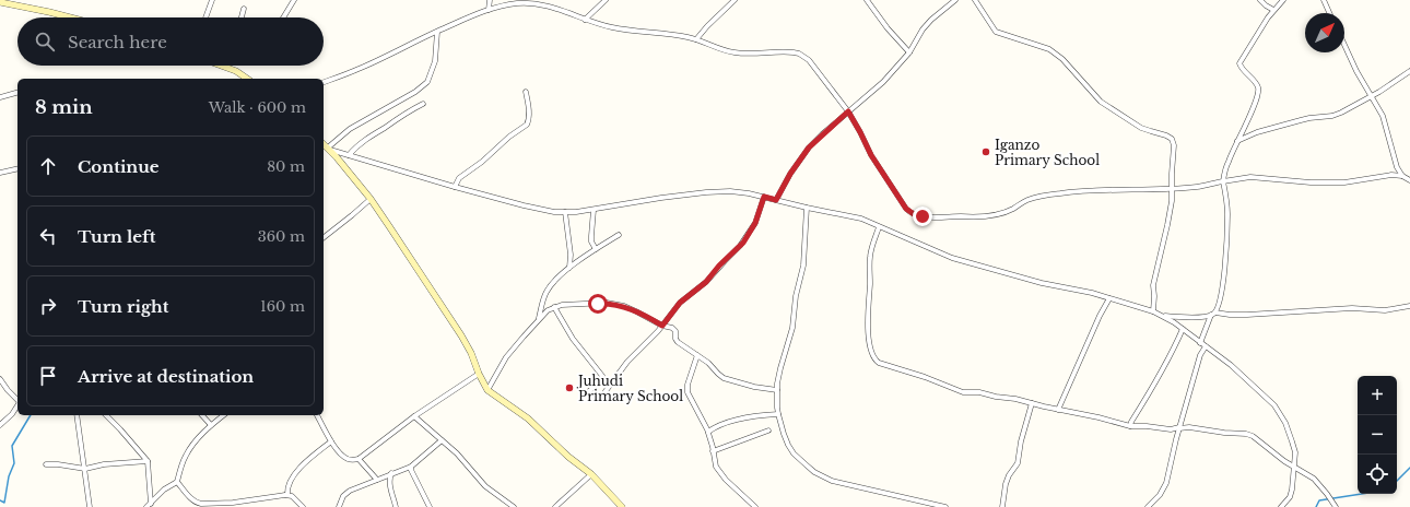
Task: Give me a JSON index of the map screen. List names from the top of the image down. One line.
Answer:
{"places":["Iganzo Primary School","Juhudi Primary School"],"north":"top right","page":{"search":"Search here","heading":["8 min","Walk · 600 m"],"list":[["Continue","80 m"],["Turn left","360 m"],["Turn right","160 m"],"Arrive at destination"],"map_buttons":["+","−"]}}
